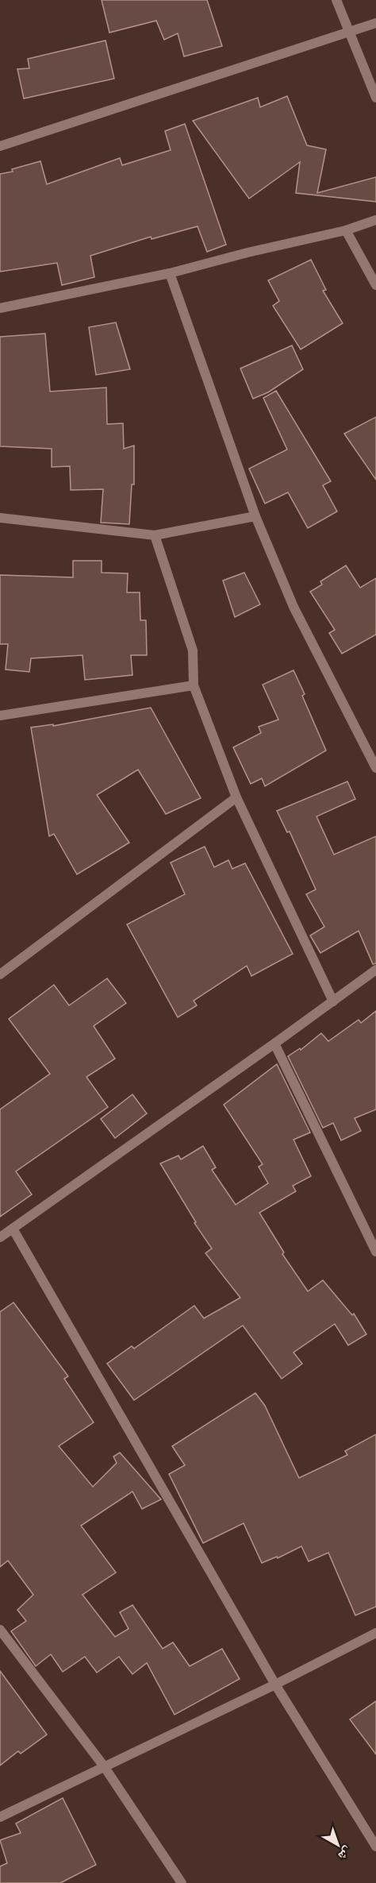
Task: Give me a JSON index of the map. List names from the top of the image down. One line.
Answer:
{"north":"bottom right"}
